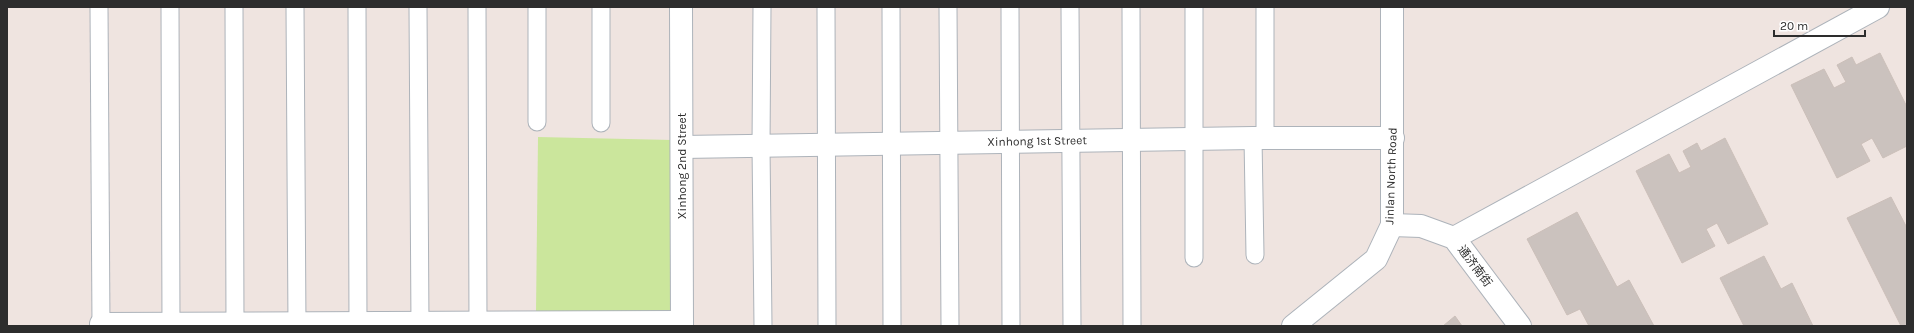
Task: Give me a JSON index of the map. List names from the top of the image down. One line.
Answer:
{"streets":{"street":["Xinhong 1st Street","Xinhong 2nd Street","Jinlan North Road","通济南街"]},"crossings":[["Xinhong 1st Street","Xinhong 2nd Street"],["Xinhong 1st Street","Jinlan North Road"],["Jinlan North Road","通济南街"]],"scale_bar":"20 m"}
